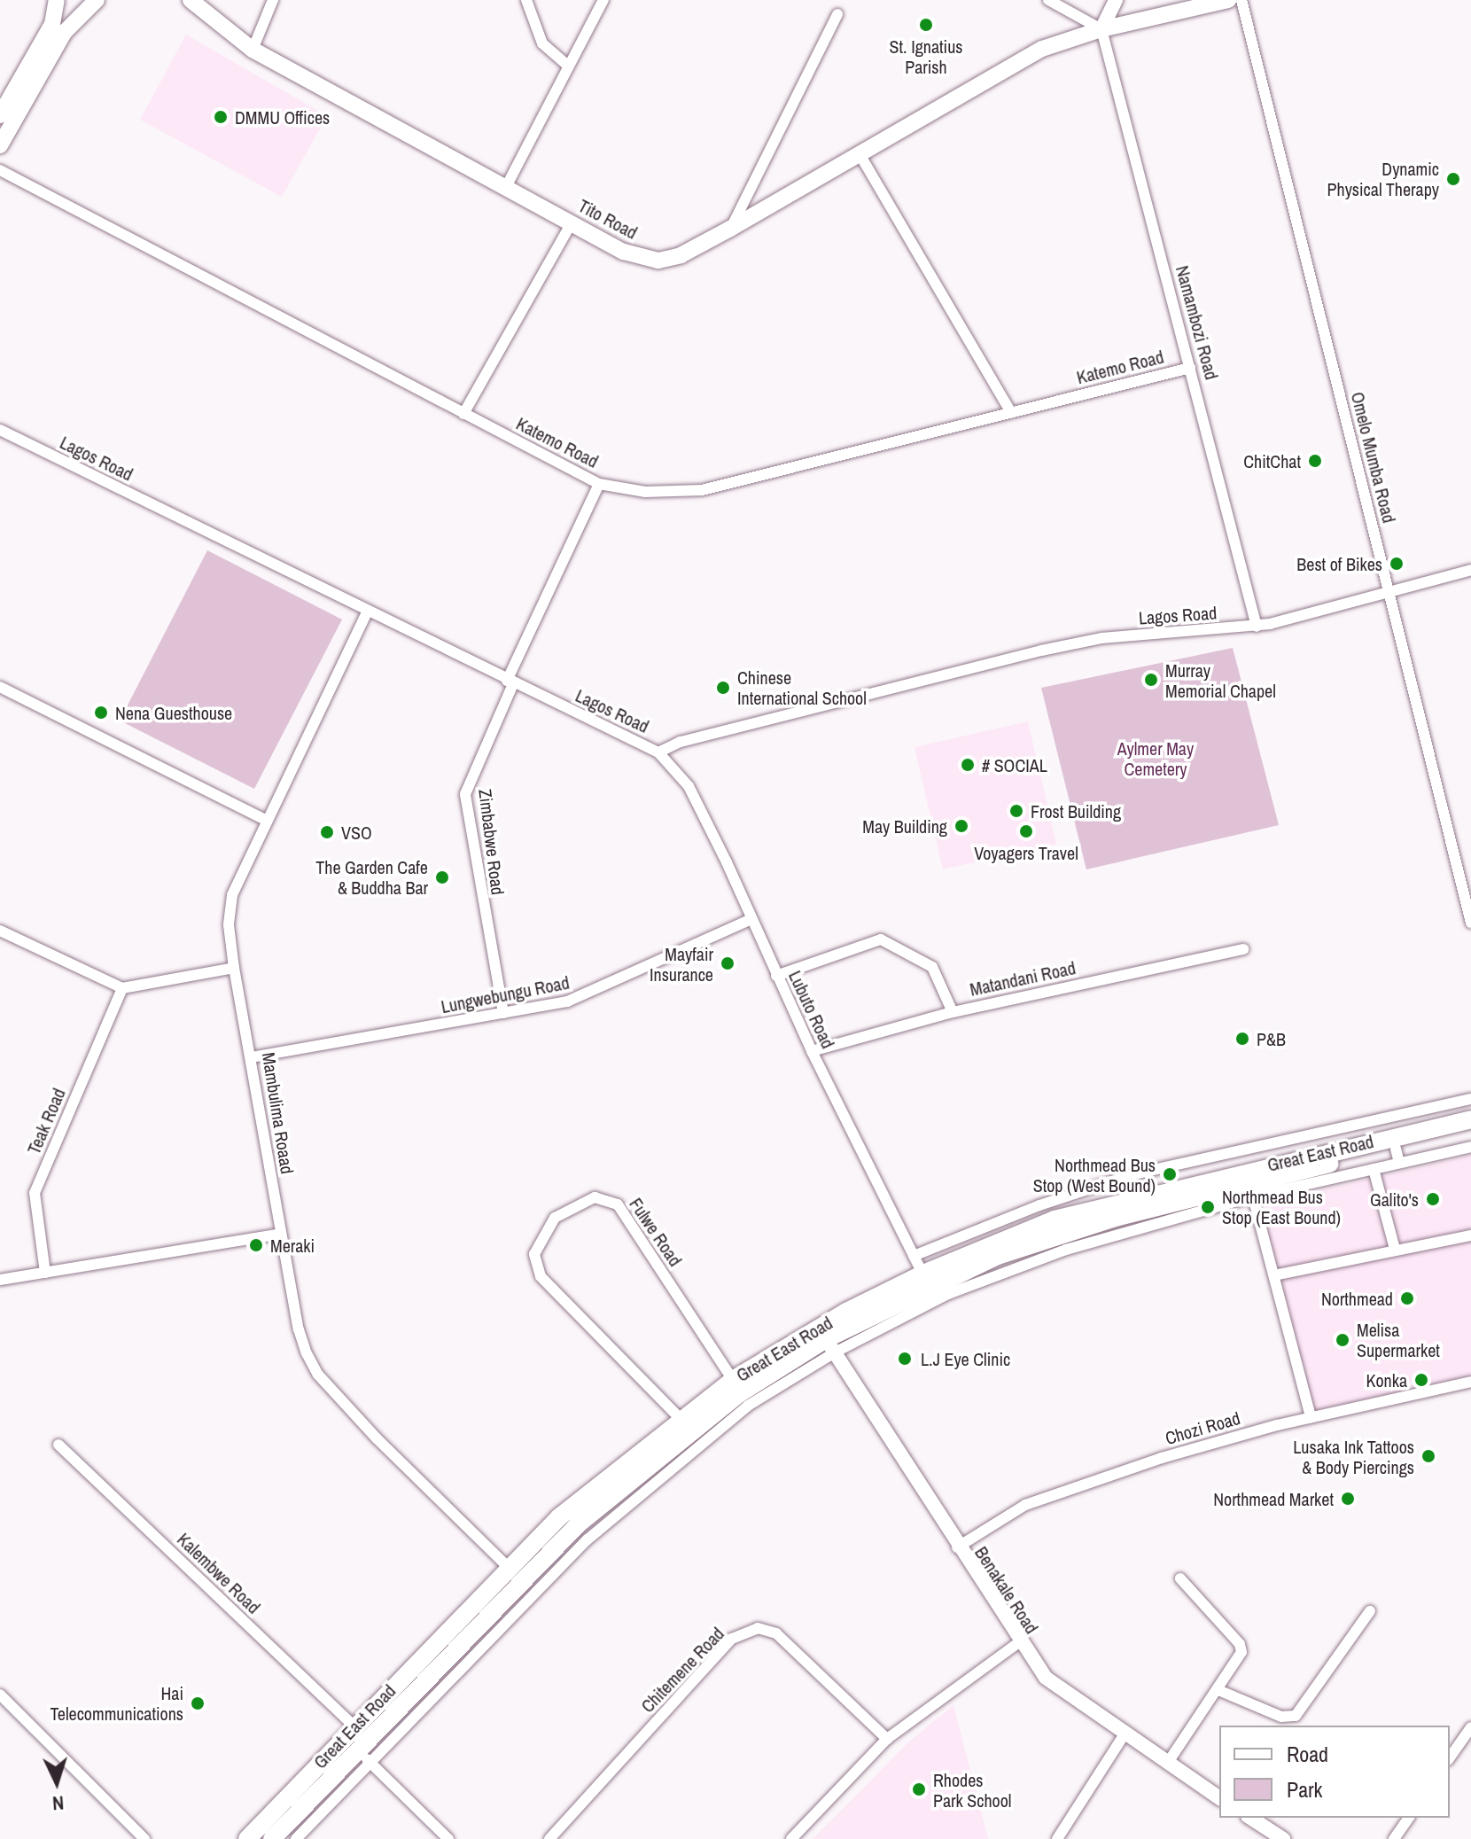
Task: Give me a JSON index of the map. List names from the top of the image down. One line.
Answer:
{"streets":{"main road":["Tito Road","Great East Road"],"street":["Namambozi Road","Katemo Road","Omelo Mumba Road","Lagos Road","Zimbabwe Road","Matandani Road","Lungwebungu Road","Lubuto Road","Mambulima Roaad","Teak Road","Fulwe Road","Chozi Road","Kalembwe Road","Benakale Road","Chitemene Road"]},"crossings":[["Tito Road","Namambozi Road"],["Namambozi Road","Katemo Road"],["Namambozi Road","Lagos Road"],["Katemo Road","Zimbabwe Road"],["Omelo Mumba Road","Lagos Road"],["Lagos Road","Zimbabwe Road"],["Lagos Road","Lubuto Road"],["Lagos Road","Mambulima Roaad"],["Zimbabwe Road","Lungwebungu Road"],["Matandani Road","Lubuto Road"],["Lungwebungu Road","Lubuto Road"],["Lungwebungu Road","Mambulima Roaad"],["Lubuto Road","Great East Road"],["Mambulima Roaad","Great East Road"],["Great East Road","Fulwe Road"],["Great East Road","Kalembwe Road"],["Great East Road","Benakale Road"],["Chozi Road","Benakale Road"]],"parks":["Aylmer May Cemetery"],"places":["St. Ignatius Parish","DMMU Offices","Dynamic Physical Therapy","ChitChat","Best of Bikes","Murray Memorial Chapel","Chinese International School","Nena Guesthouse","# SOCIAL","Frost Building","May Building","Voyagers Travel","VSO","The Garden Cafe & Buddha Bar","Mayfair Insurance","P&B","Northmead Bus Stop (West Bound)","Galito's","Northmead Bus Stop (East Bound)","Meraki","Northmead","Melisa Supermarket","L.J Eye Clinic","Konka","Lusaka Ink Tattoos & Body Piercings","Northmead Market","Hai Telecommunications","Rhodes Park School"],"legend":["Road","Park"],"north":"bottom"}
